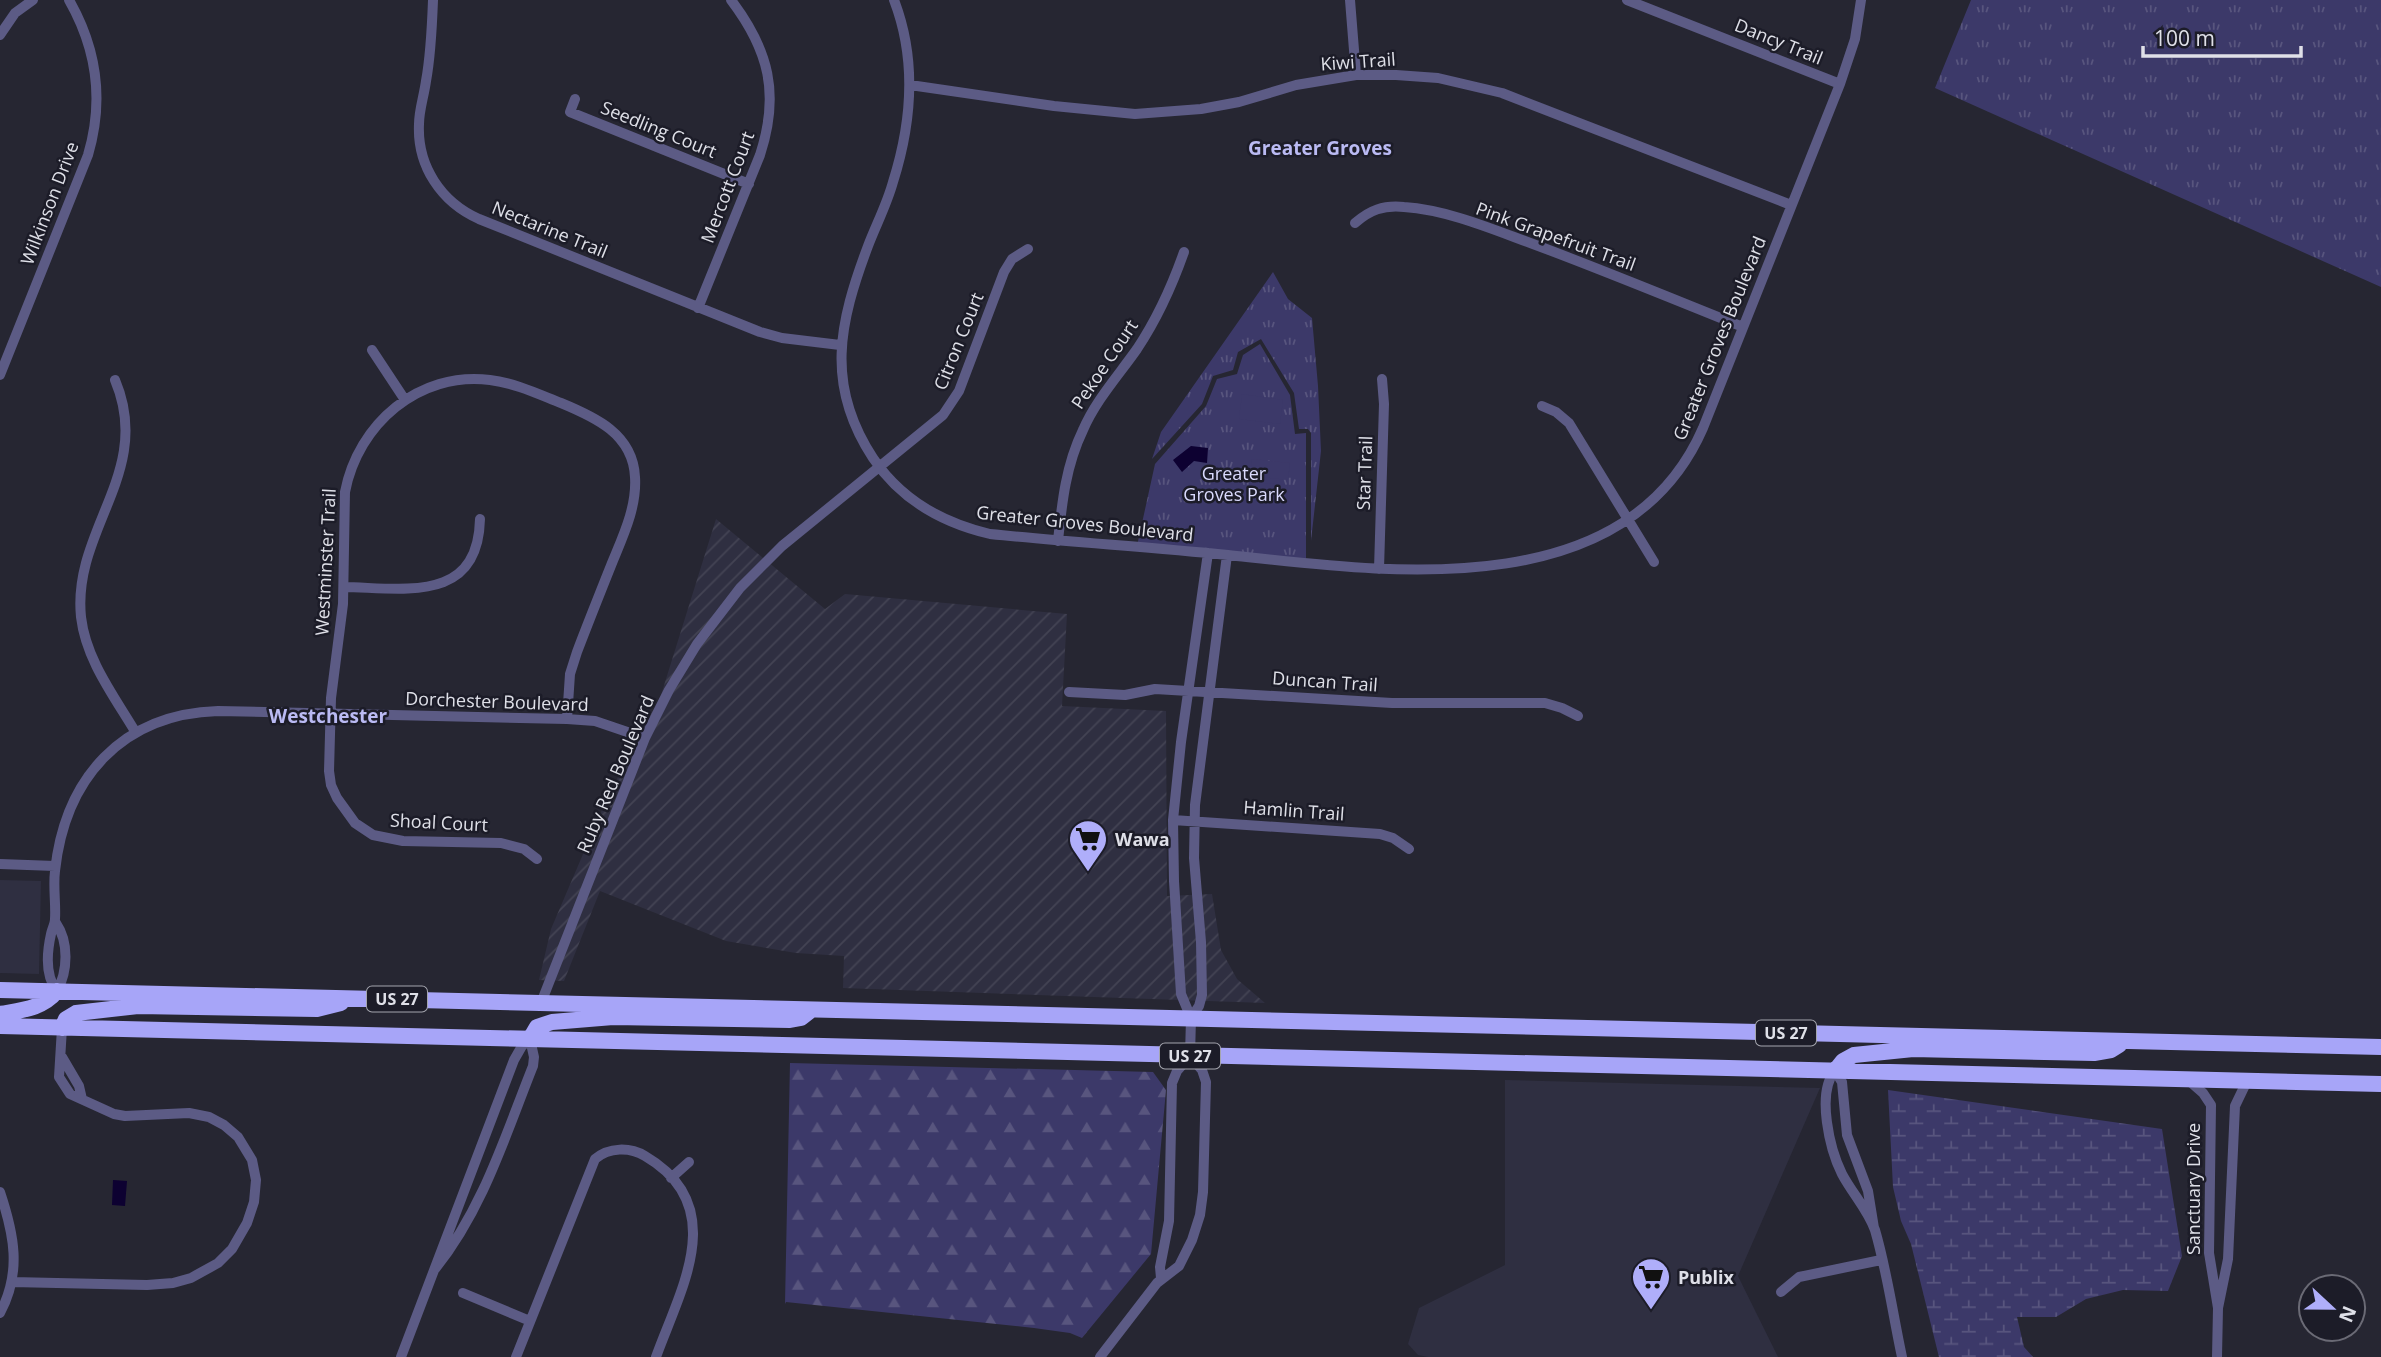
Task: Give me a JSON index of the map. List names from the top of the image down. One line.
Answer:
{"streets":{"highway":["US 27"],"street":["Dancy Trail","Kiwi Trail","Seedling Court","Mercott Court","Wilkinson Drive","Nectarine Trail","Pink Grapefruit Trail","Greater Groves Boulevard","Citron Court","Pekoe Court","Star Trail","Westminster Trail","Duncan Trail","Dorchester Boulevard","Ruby Red Boulevard","Hamlin Trail","Shoal Court","Sanctuary Drive"]},"crossings":[["Dancy Trail","Greater Groves Boulevard"],["Kiwi Trail","Greater Groves Boulevard"],["Seedling Court","Mercott Court"],["Mercott Court","Nectarine Trail"],["Nectarine Trail","Greater Groves Boulevard"],["Pink Grapefruit Trail","Greater Groves Boulevard"],["Greater Groves Boulevard","Citron Court"],["Greater Groves Boulevard","Pekoe Court"],["Greater Groves Boulevard","Star Trail"],["Greater Groves Boulevard","Duncan Trail"],["Greater Groves Boulevard","Ruby Red Boulevard"],["Greater Groves Boulevard","Hamlin Trail"],["Greater Groves Boulevard","US 27"],["Citron Court","Ruby Red Boulevard"],["Westminster Trail","Dorchester Boulevard"],["Westminster Trail","Shoal Court"],["Dorchester Boulevard","Ruby Red Boulevard"],["Dorchester Boulevard","US 27"],["Ruby Red Boulevard","US 27"],["US 27","Sanctuary Drive"]],"districts":["Greater Groves","Westchester"],"parks":["Greater Groves Park"],"places":{"supermarket":["Wawa","Publix"]},"scale_bar":"100 m","north":"right"}
